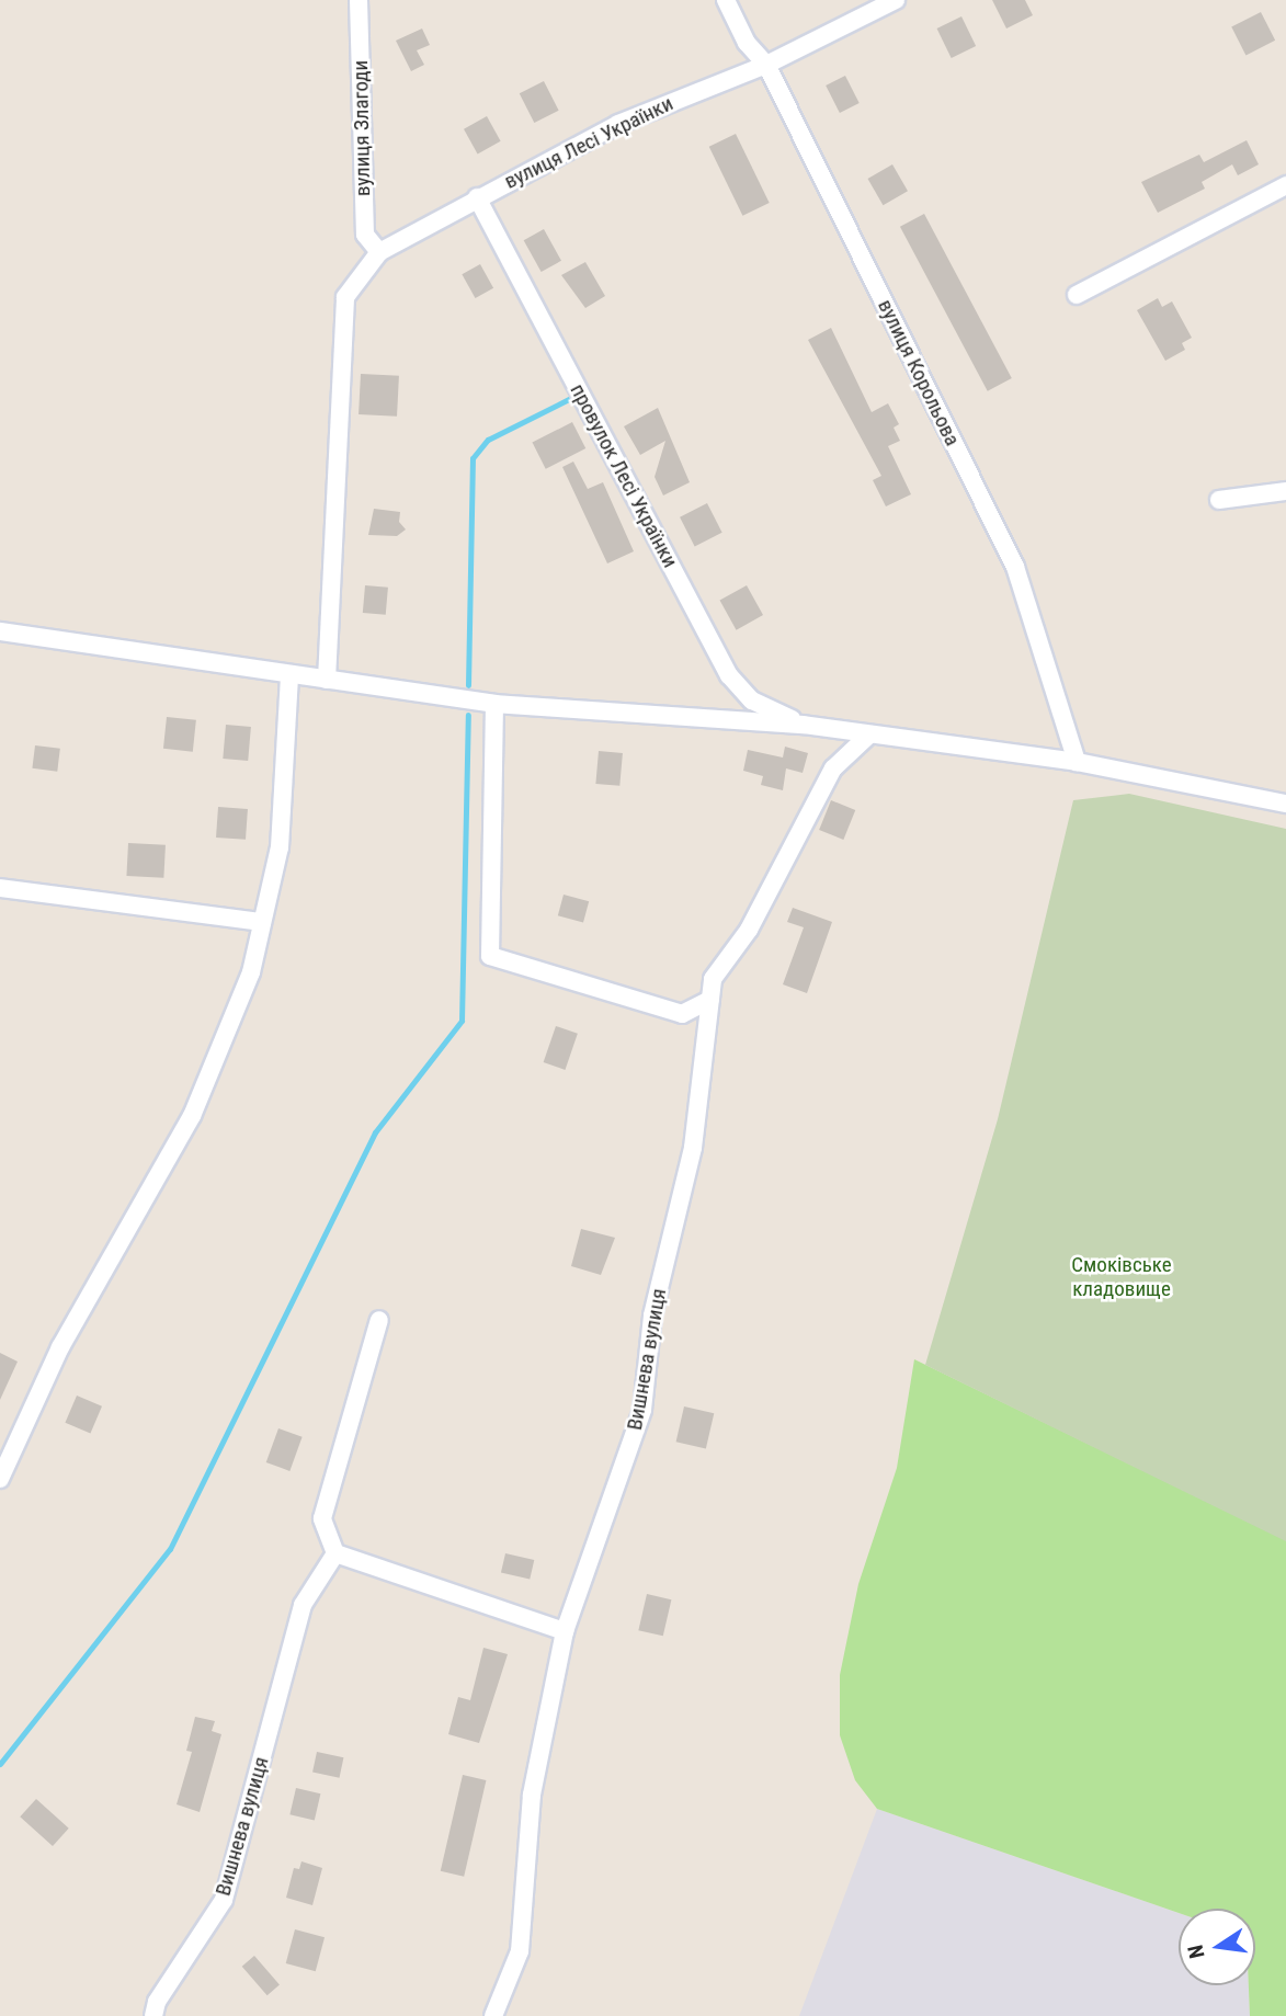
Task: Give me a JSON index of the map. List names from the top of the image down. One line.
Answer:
{"streets":{"street":["вулиця Злагоди","вулиця Лесі Українки","вулиця Корольова","провулок Лесі Українки","Вишнева вулиця"]},"crossings":[["вулиця Злагоди","вулиця Лесі Українки"],["вулиця Лесі Українки","вулиця Корольова"],["вулиця Лесі Українки","провулок Лесі Українки"]],"parks":["Смоківське кладовище"],"north":"left"}
